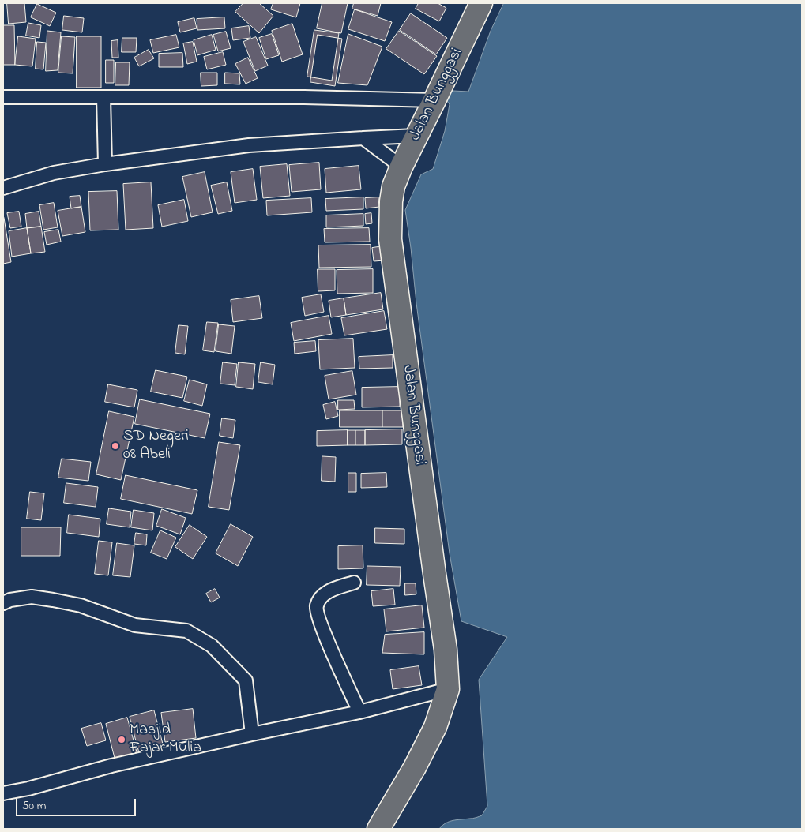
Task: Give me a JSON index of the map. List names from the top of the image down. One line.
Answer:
{"streets":{"highway":["Jalan Bunggasi"]},"places":["SD Negeri 08 Abeli","Masjid Fajar Mulia"],"scale_bar":"50 m"}
